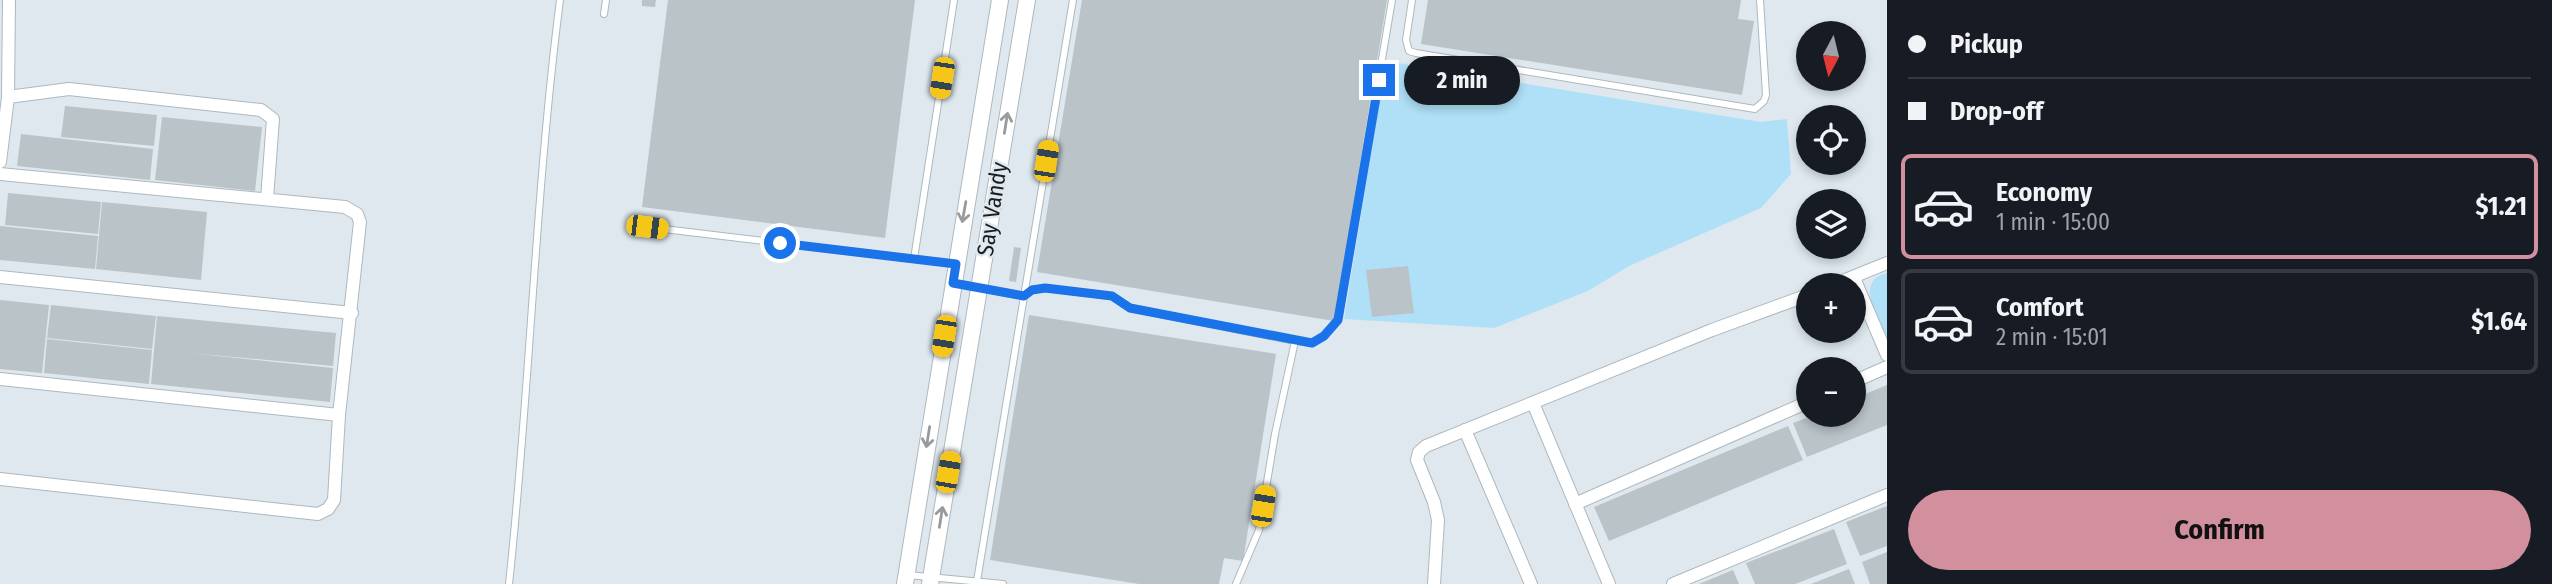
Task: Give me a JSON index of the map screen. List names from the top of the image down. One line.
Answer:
{"streets":{"street":["Say Vandy"]},"north":"bottom","page":{"banner":["Pickup","Drop-off"],"map_buttons":["+","−"],"bubble":"2 min","list":[{"name":"Economy","note":"1 min · 15:00","value":"$1.21"},{"name":"Comfort","note":"2 min · 15:01","value":"$1.64"}],"buttons":"Confirm"}}
